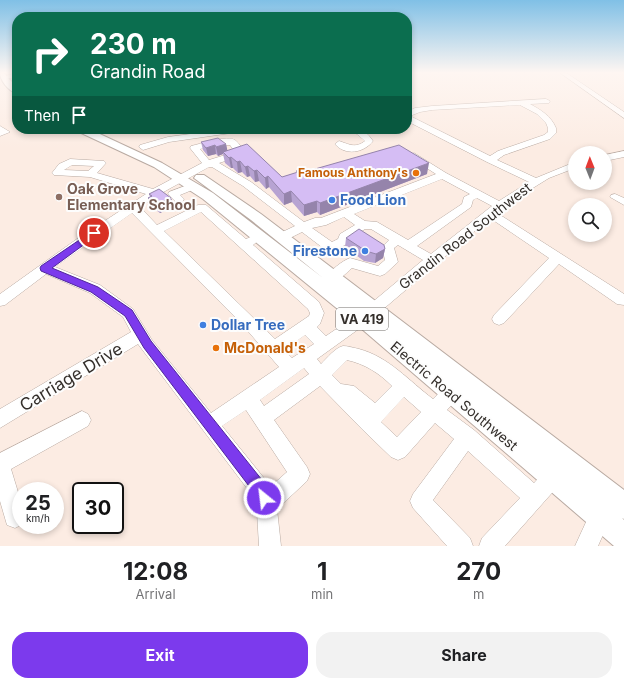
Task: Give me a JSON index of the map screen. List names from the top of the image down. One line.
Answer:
{"streets":{"main road":["VA 419","Electric Road Southwest"],"street":["Grandin Road Southwest","Carriage Drive"]},"crossings":[["Grandin Road Southwest","Electric Road Southwest"]],"places":["Famous Anthony's","Oak Grove Elementary School","Food Lion","Firestone","Dollar Tree","McDonald's"],"north":"top","page":{"turn":["230 m","Grandin Road"],"then":"Then","speed":"25 km/h","limit":"30","eta":["12:08","Arrival","1","min","270","m"],"buttons":["Exit","Share"]}}
